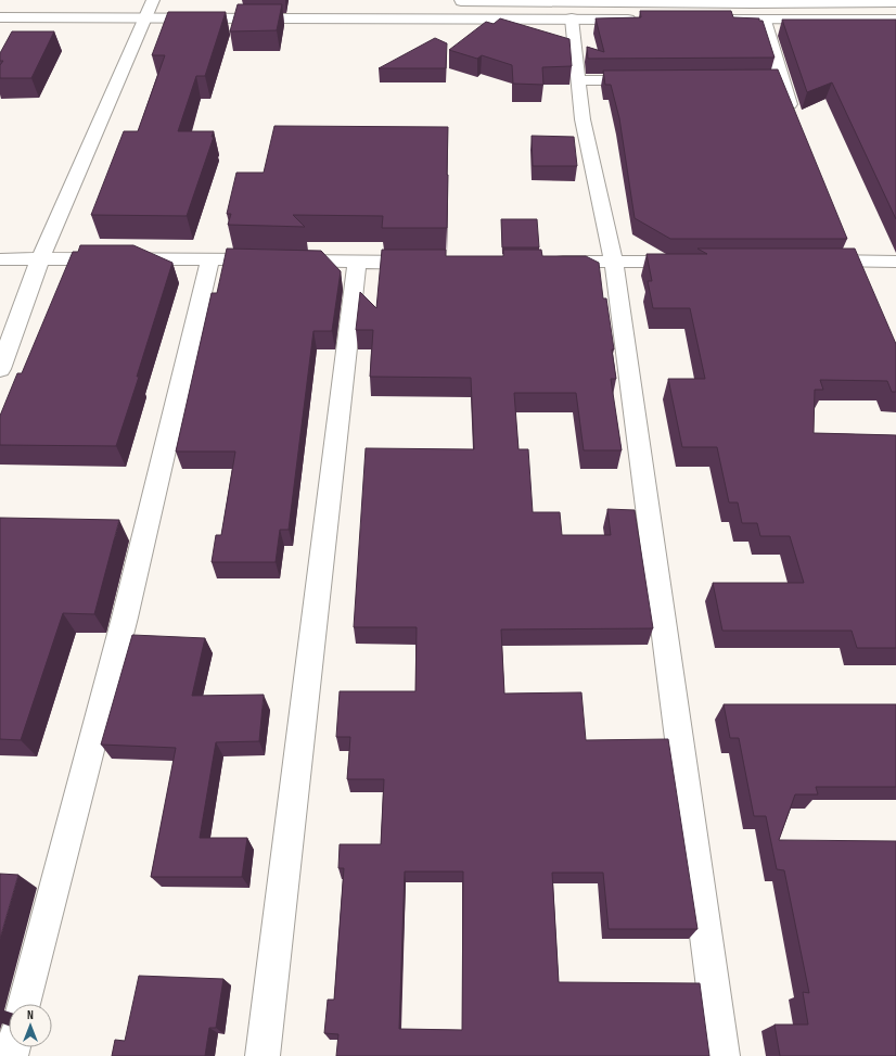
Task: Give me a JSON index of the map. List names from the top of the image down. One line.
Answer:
{"north":"top"}
